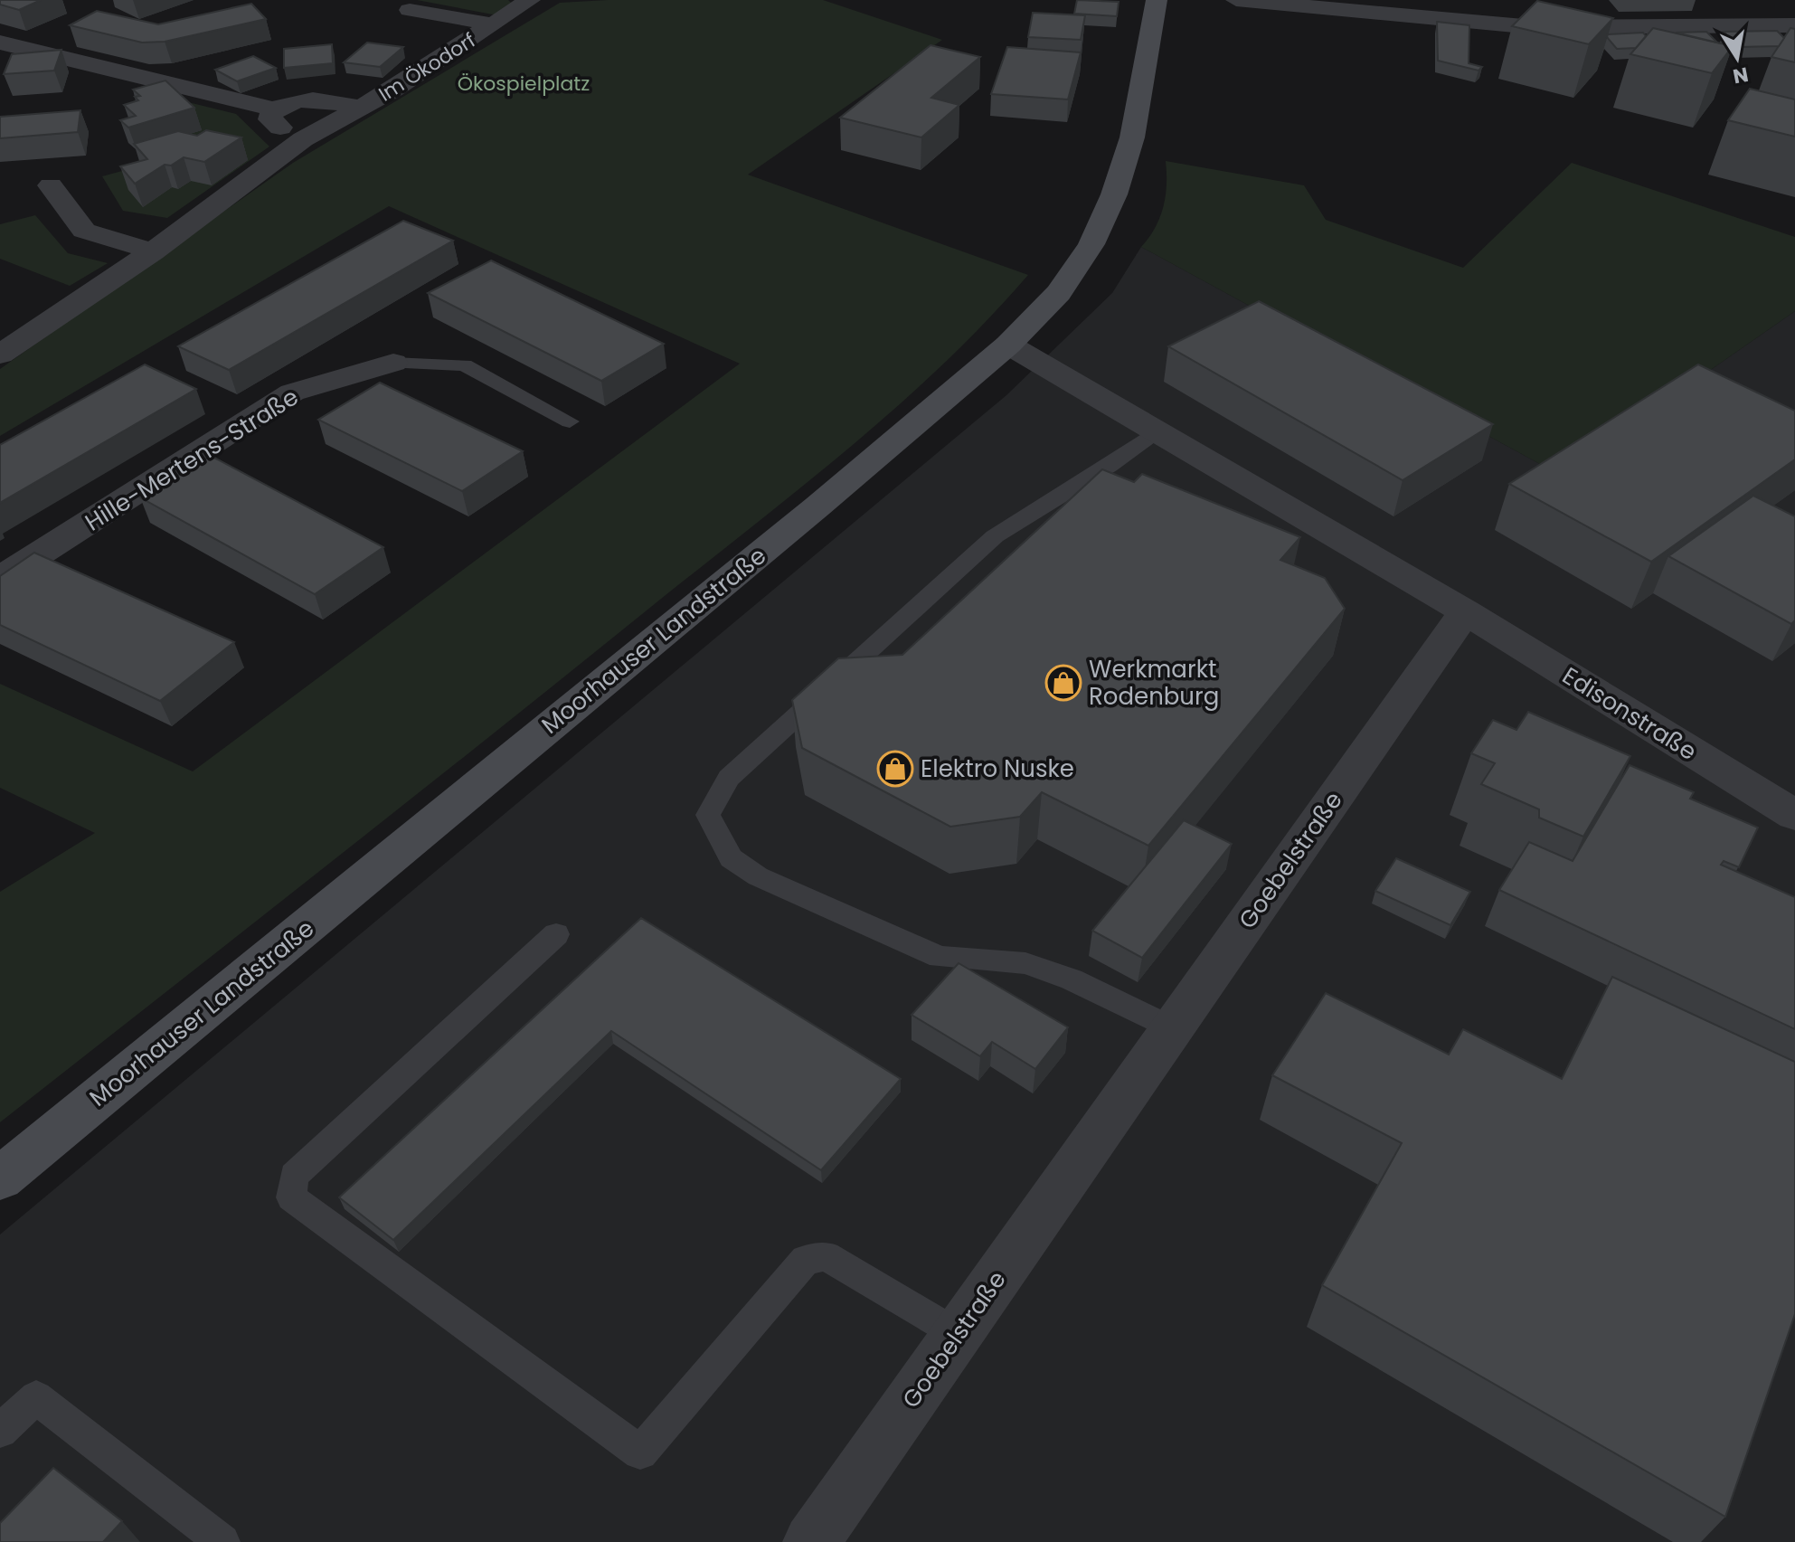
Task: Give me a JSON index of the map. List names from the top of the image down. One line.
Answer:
{"streets":{"street":["Im Ökodorf","Hille-Mertens-Straße","Moorhauser Landstraße","Edisonstraße","Goebelstraße"]},"crossings":[["Edisonstraße","Goebelstraße"]],"parks":["Ökospielplatz"],"places":{"shop":["Werkmarkt Rodenburg","Elektro Nuske"]},"north":"bottom"}
